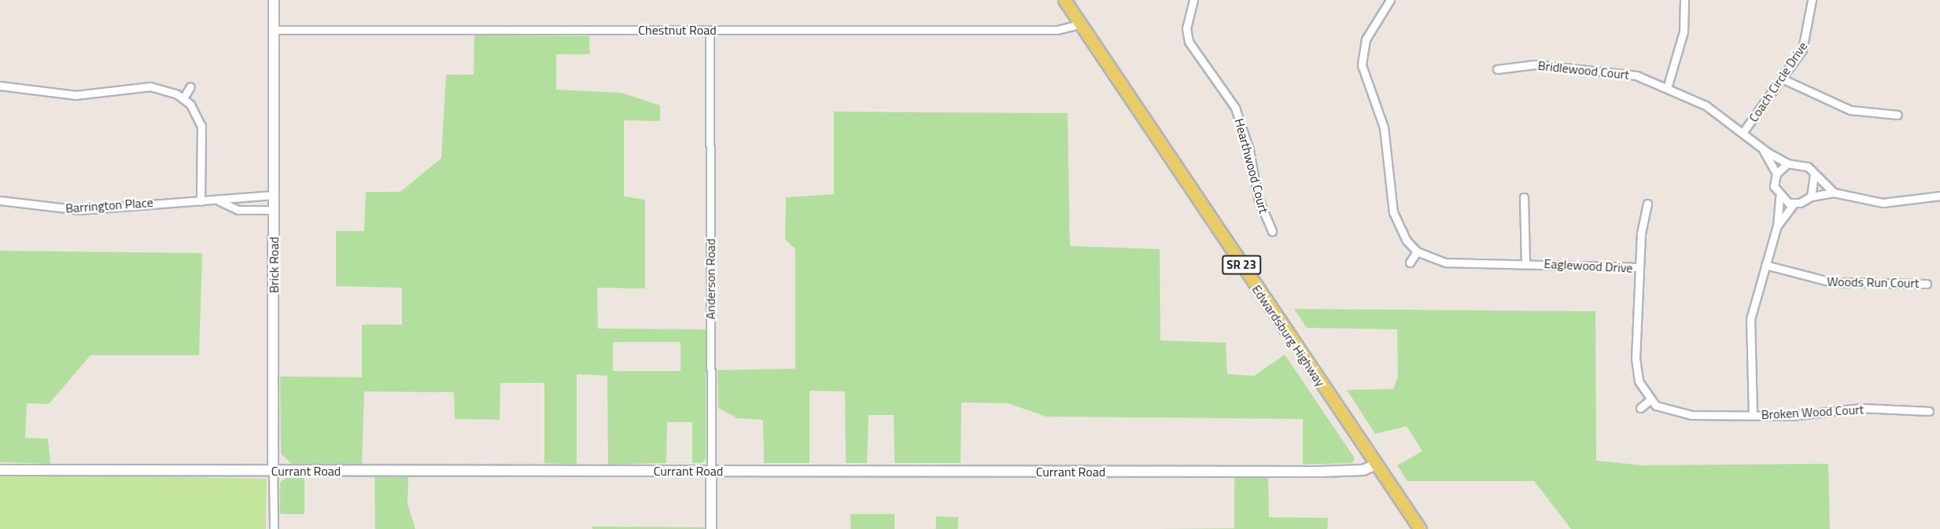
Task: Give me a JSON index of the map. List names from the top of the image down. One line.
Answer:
{"streets":{"main road":["SR 23","Edwardsburg Highway"],"street":["Chestnut Road","Bridlewood Court","Coach Circle Drive","Hearthwood Court","Barrington Place","Brick Road","Eaglewood Drive","Anderson Road","Woods Run Court","Broken Wood Court","Currant Road"]},"crossings":[["Chestnut Road","Brick Road"],["Chestnut Road","Anderson Road"],["Chestnut Road","Edwardsburg Highway"],["Bridlewood Court","Coach Circle Drive"],["Barrington Place","Brick Road"],["Brick Road","Currant Road"],["Eaglewood Drive","Broken Wood Court"],["Anderson Road","Currant Road"],["Edwardsburg Highway","Currant Road"]]}
